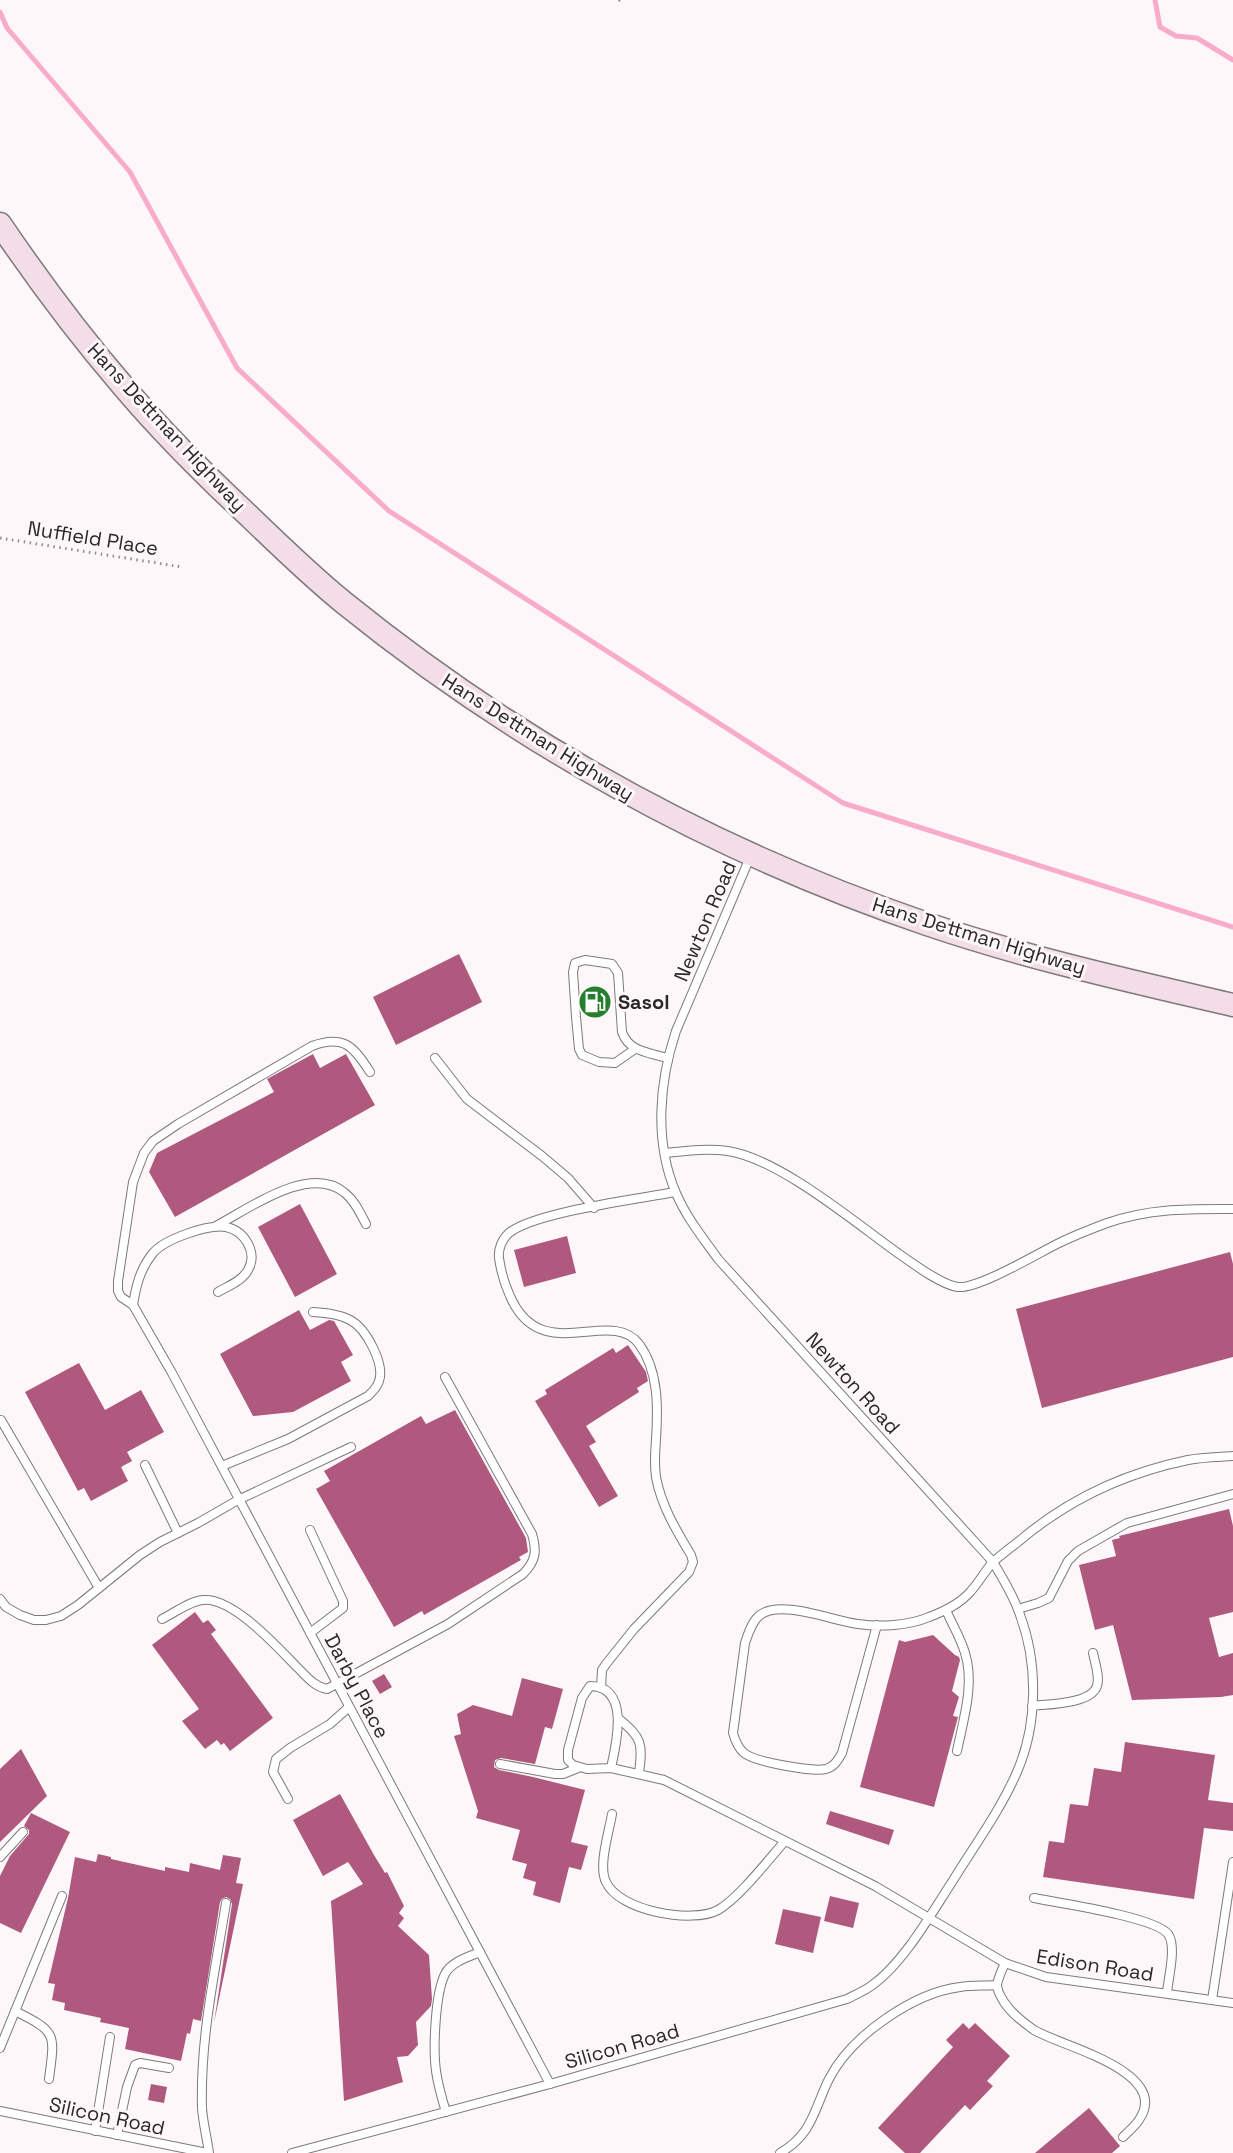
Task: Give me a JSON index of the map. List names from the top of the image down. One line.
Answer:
{"streets":{"street":["Hans Dettman Highway"],"lane":["Newton Road","Darby Place","Edison Road","Silicon Road"],"path":["Nuffield Place"]},"crossings":[["Hans Dettman Highway","Newton Road"],["Newton Road","Edison Road"],["Newton Road","Silicon Road"],["Darby Place","Silicon Road"],["Edison Road","Silicon Road"]],"places":{"fuel station":["Sasol"]}}
